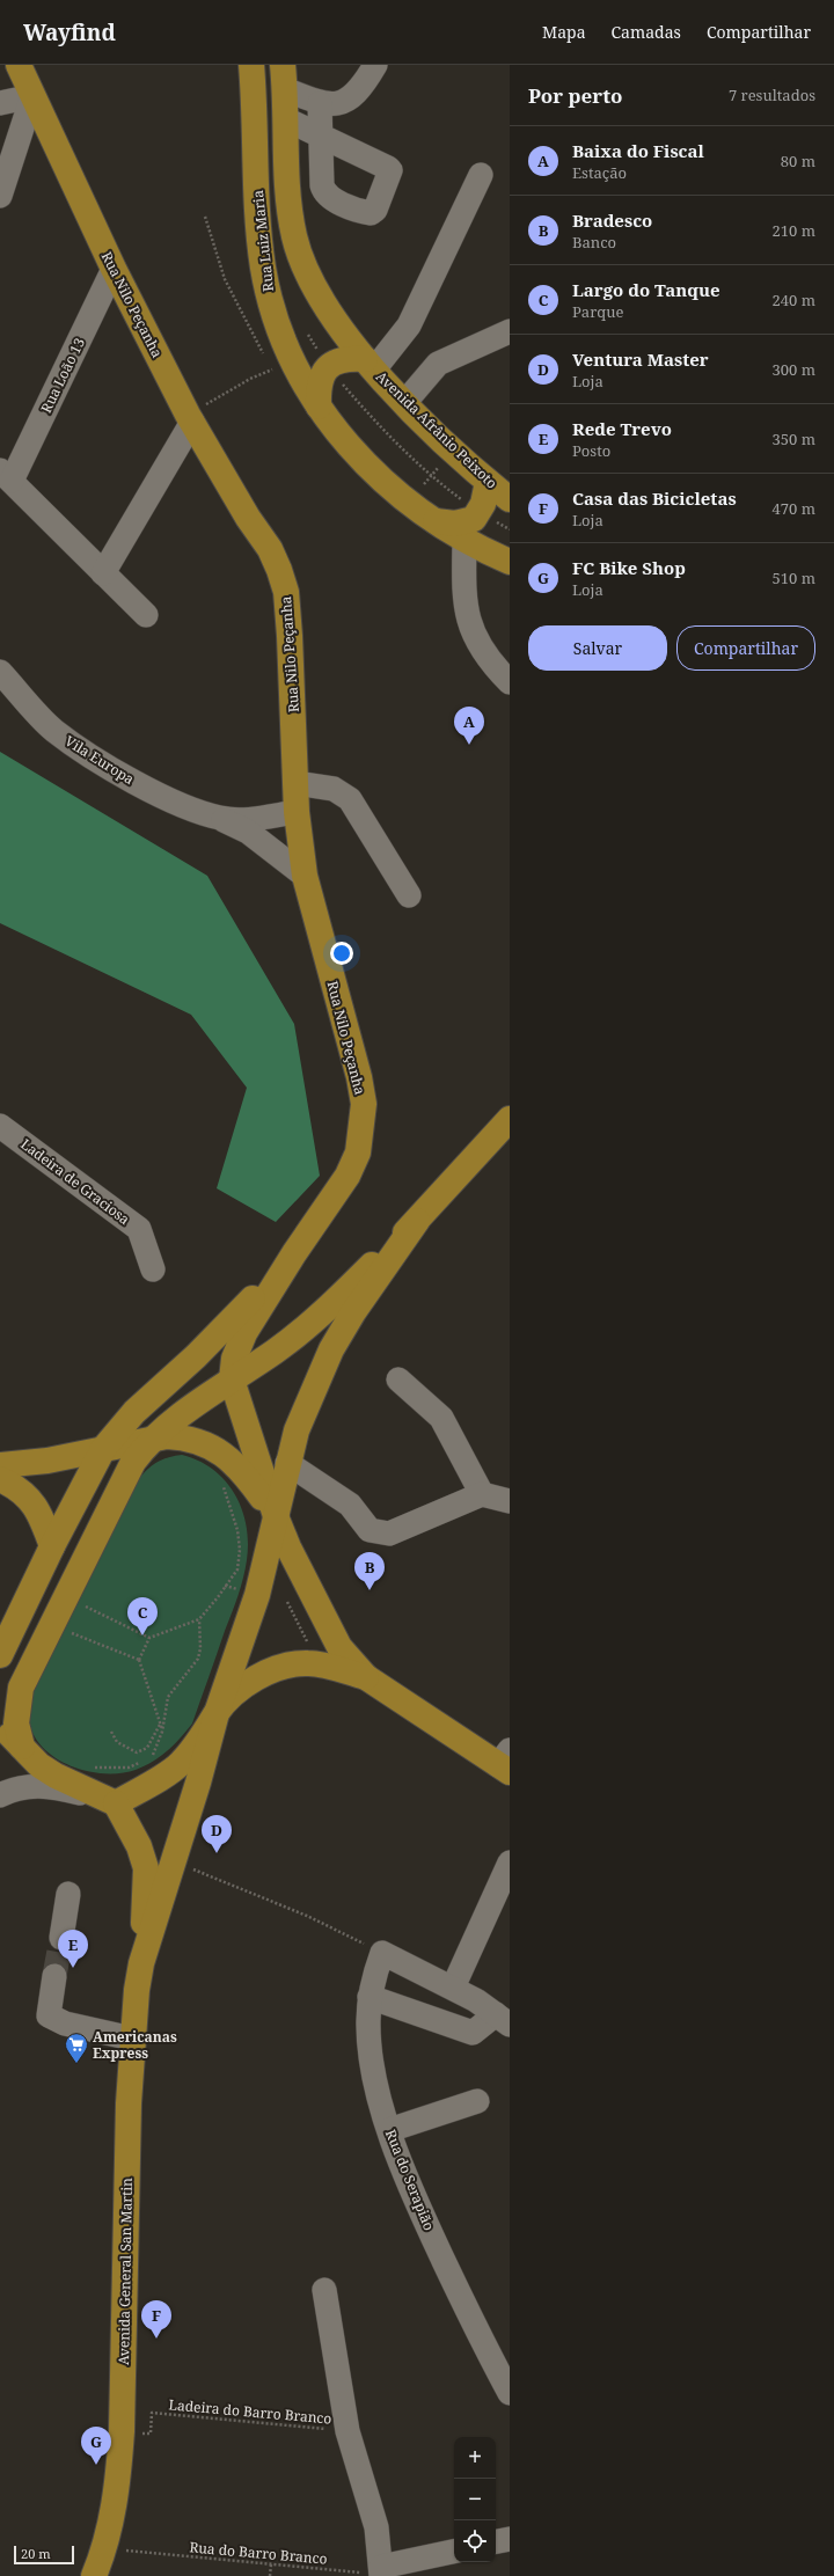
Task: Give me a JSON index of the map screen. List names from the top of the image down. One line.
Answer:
{"streets":{"main road":["Rua Luiz Maria","Rua Nilo Peçanha","Avenida Afrânio Peixoto","Avenida General San Martin"],"street":["Rua Loão 13","Vila Europa","Ladeira de Graciosa","Rua do Serapião"],"path":["Ladeira do Barro Branco","Rua do Barro Branco"]},"crossings":[["Rua Nilo Peçanha","Rua Loão 13"],["Rua Nilo Peçanha","Vila Europa"]],"places":{"supermarket":["Americanas Express"]},"scale_bar":"20 m","page":{"header":"Wayfind","nav":["Mapa","Camadas","Compartilhar"],"heading":["Por perto","7 resultados"],"list":[{"mark":"A","name":"Baixa do Fiscal","note":"Estação","value":"80 m"},{"mark":"B","name":"Bradesco","note":"Banco","value":"210 m"},{"mark":"C","name":"Largo do Tanque","note":"Parque","value":"240 m"},{"mark":"D","name":"Ventura Master","note":"Loja","value":"300 m"},{"mark":"E","name":"Rede Trevo","note":"Posto","value":"350 m"},{"mark":"F","name":"Casa das Bicicletas","note":"Loja","value":"470 m"},{"mark":"G","name":"FC Bike Shop","note":"Loja","value":"510 m"}],"buttons":["Salvar","Compartilhar"],"pins":["A","B","C","D","E","F","G"],"map_buttons":["+","−"],"scale":"20 m"}}
